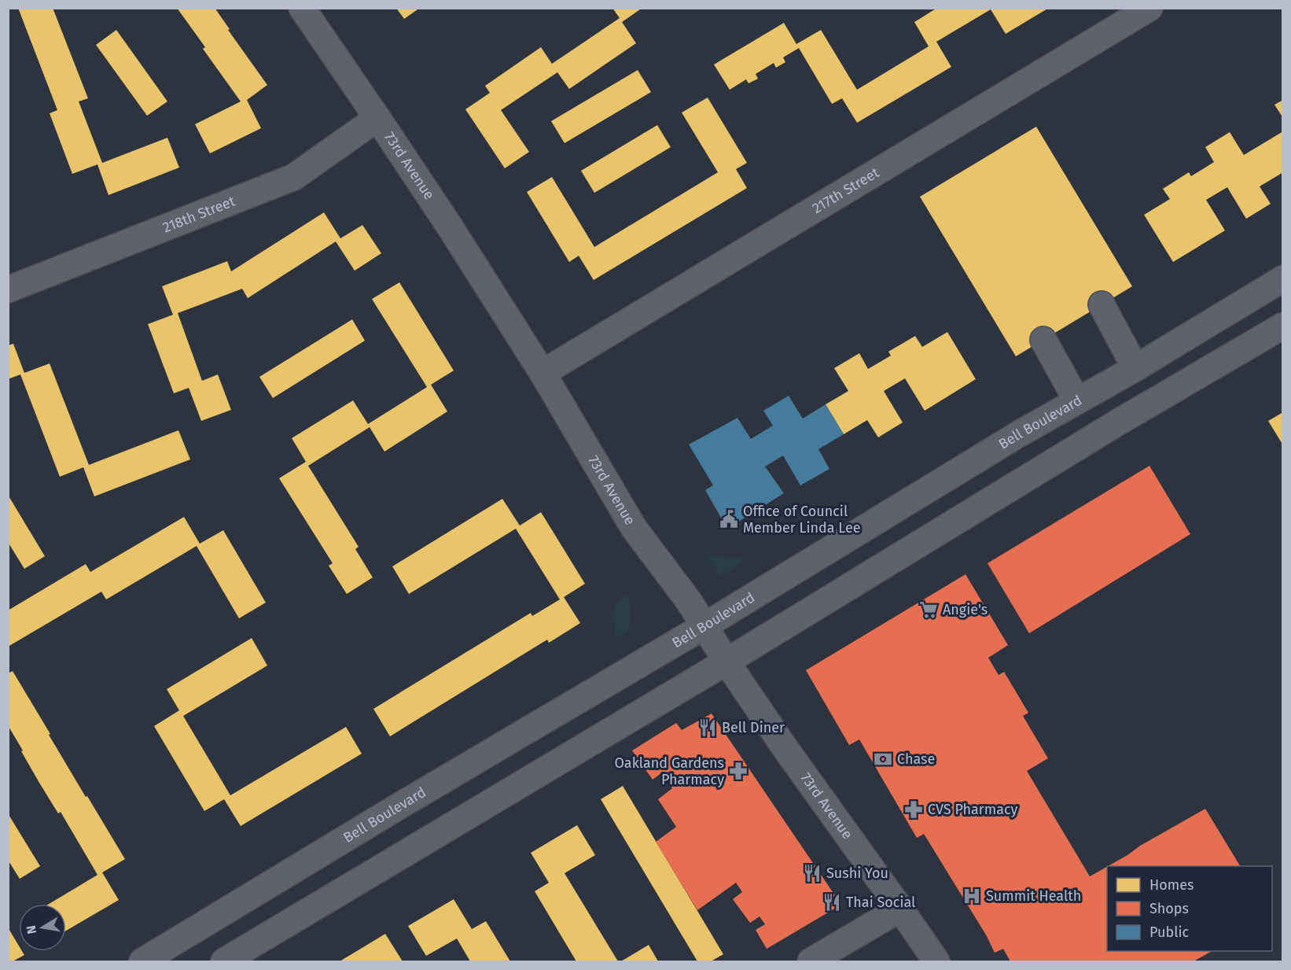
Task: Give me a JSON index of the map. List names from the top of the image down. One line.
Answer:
{"streets":{"street":["73rd Avenue","217th Street","218th Street","Bell Boulevard"]},"crossings":[["73rd Avenue","217th Street"],["73rd Avenue","218th Street"],["73rd Avenue","Bell Boulevard"]],"places":{"public building":["Office of Council Member Linda Lee"],"supermarket":["Angie's"],"restaurant":["Bell Diner","Sushi You","Thai Social"],"bank":["Chase"],"pharmacy":["Oakland Gardens Pharmacy","CVS Pharmacy"],"hospital":["Summit Health"]},"legend":["Homes","Shops","Public"],"north":"left"}
